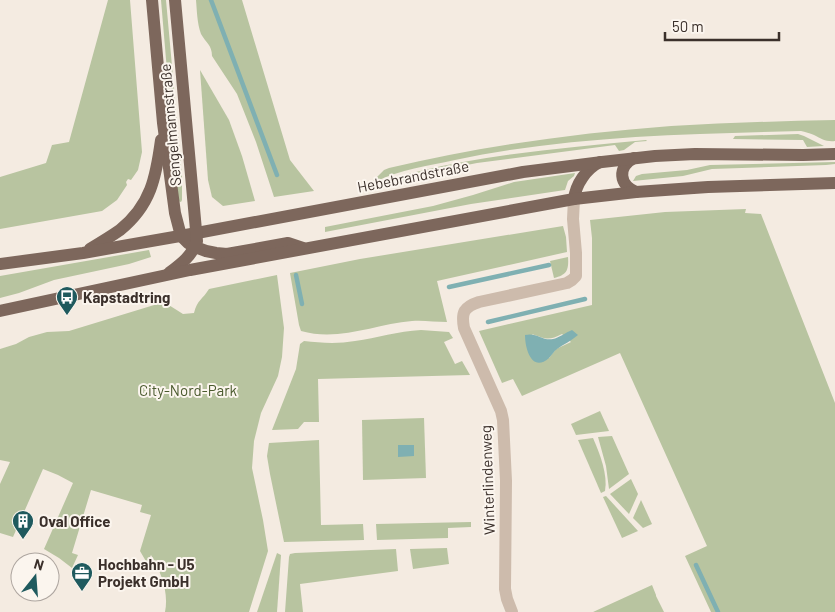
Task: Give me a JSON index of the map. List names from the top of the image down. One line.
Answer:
{"streets":{"main road":["Sengelmannstraße","Hebebrandstraße"],"street":["Winterlindenweg"]},"crossings":[["Sengelmannstraße","Hebebrandstraße"]],"parks":["City-Nord-Park"],"places":{"bus stop":["Kapstadtring"],"building":["Oval Office"],"office":["Hochbahn - U5 Projekt GmbH"]},"scale_bar":"50 m","north":"top"}
